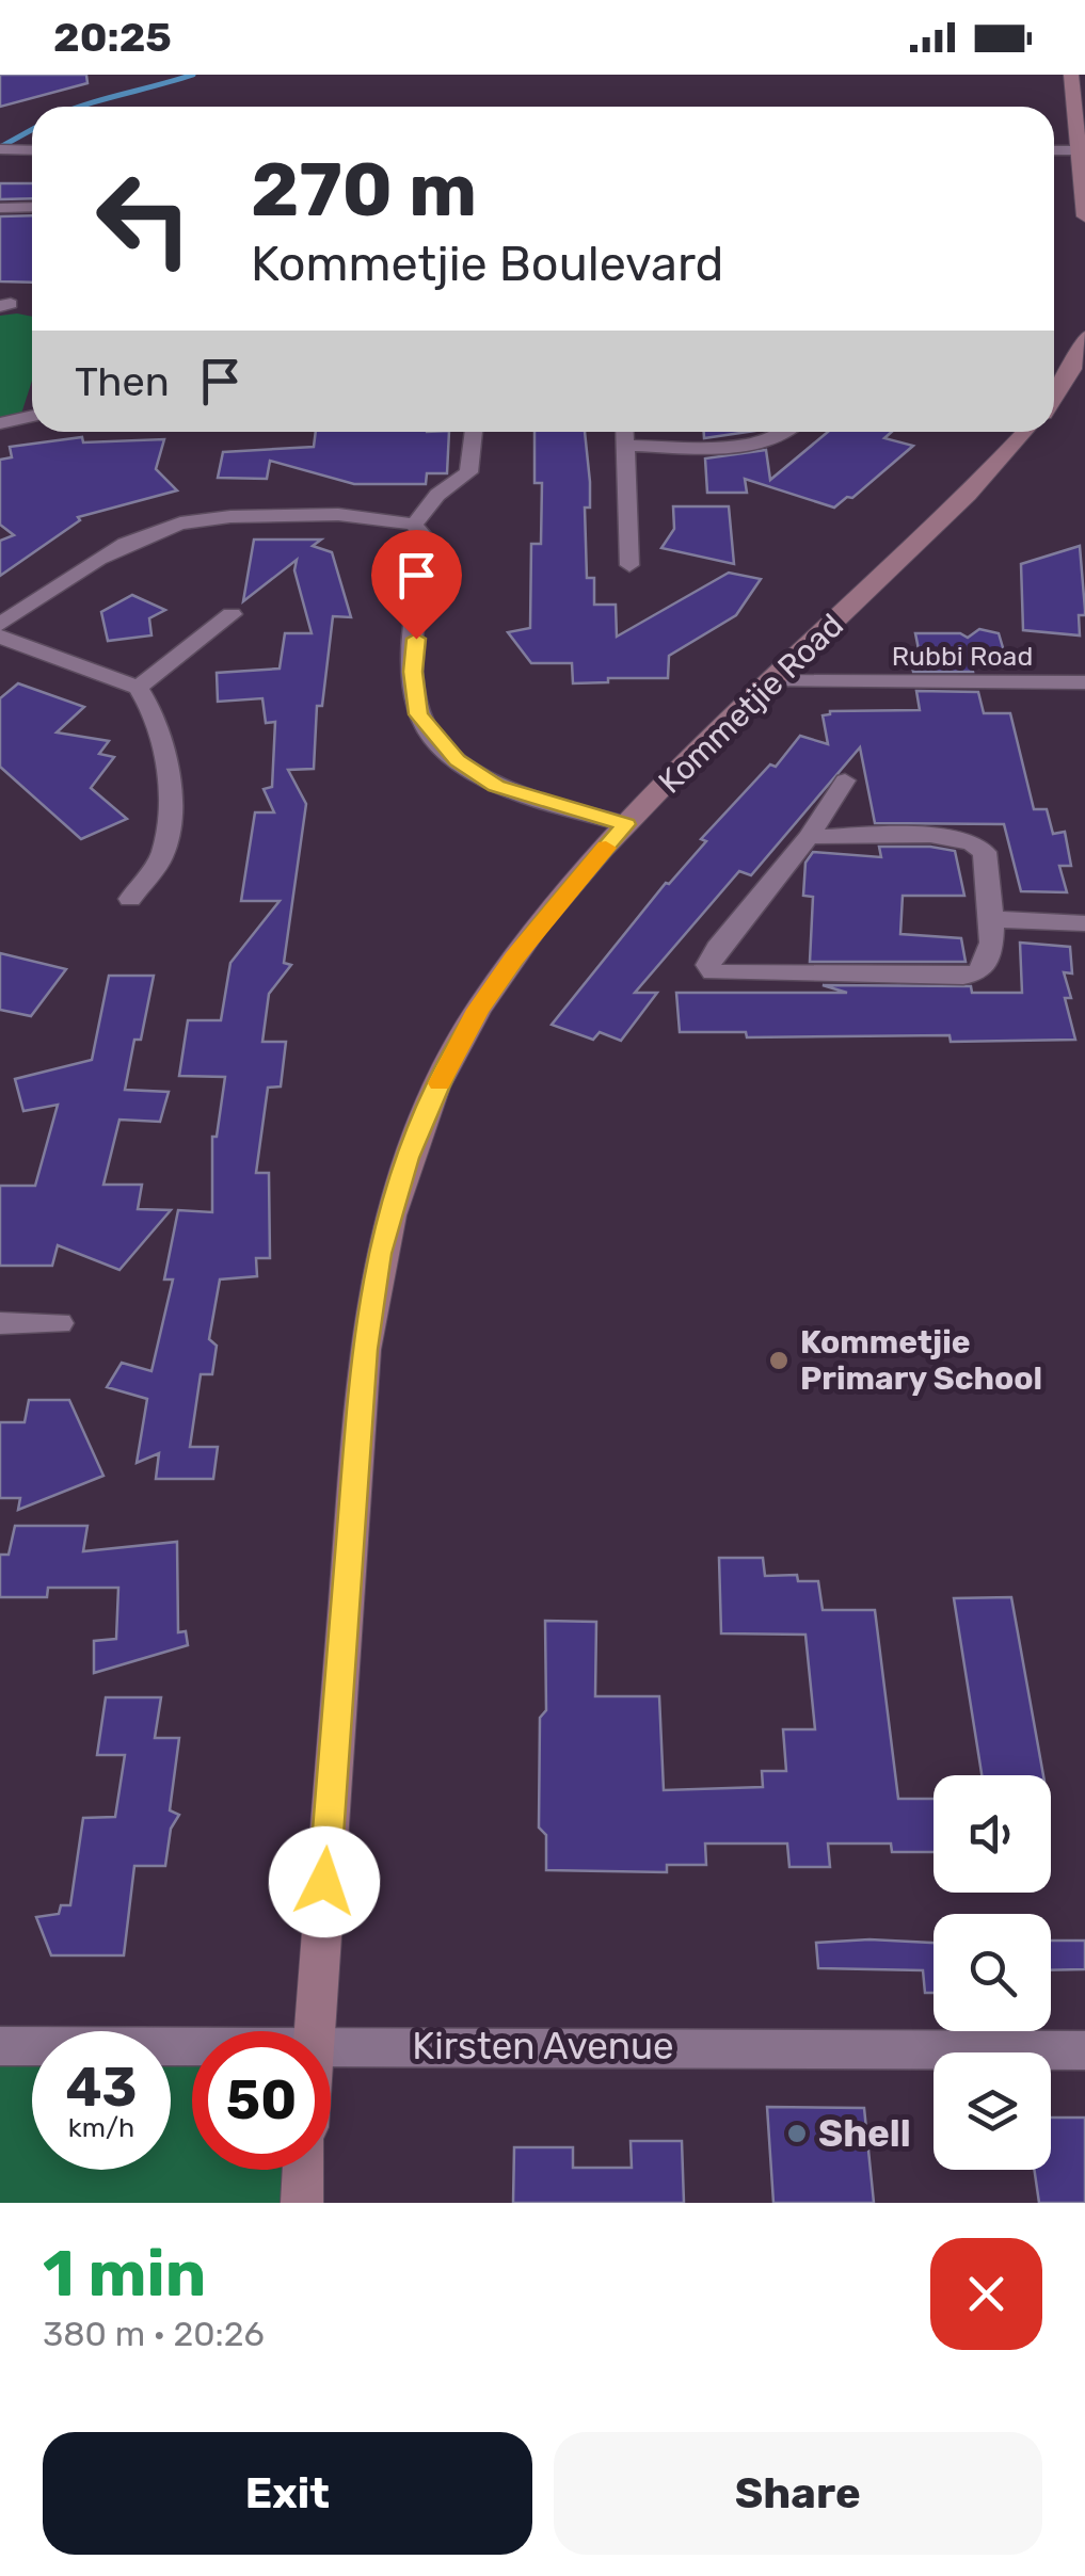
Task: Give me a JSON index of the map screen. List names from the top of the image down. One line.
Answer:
{"streets":{"main road":["Kommetjie Road"],"street":["Rubbi Road","Kirsten Avenue"]},"crossings":[["Rubbi Road","Kommetjie Road"]],"places":["Kommetjie Primary School","Shell"],"page":{"status":"20:25","turn":["270 m","Kommetjie Boulevard"],"then":"Then","speed":"43 km/h","limit":"50","heading":["1 min","380 m · 20:26"],"buttons":["Exit","Share"]}}
